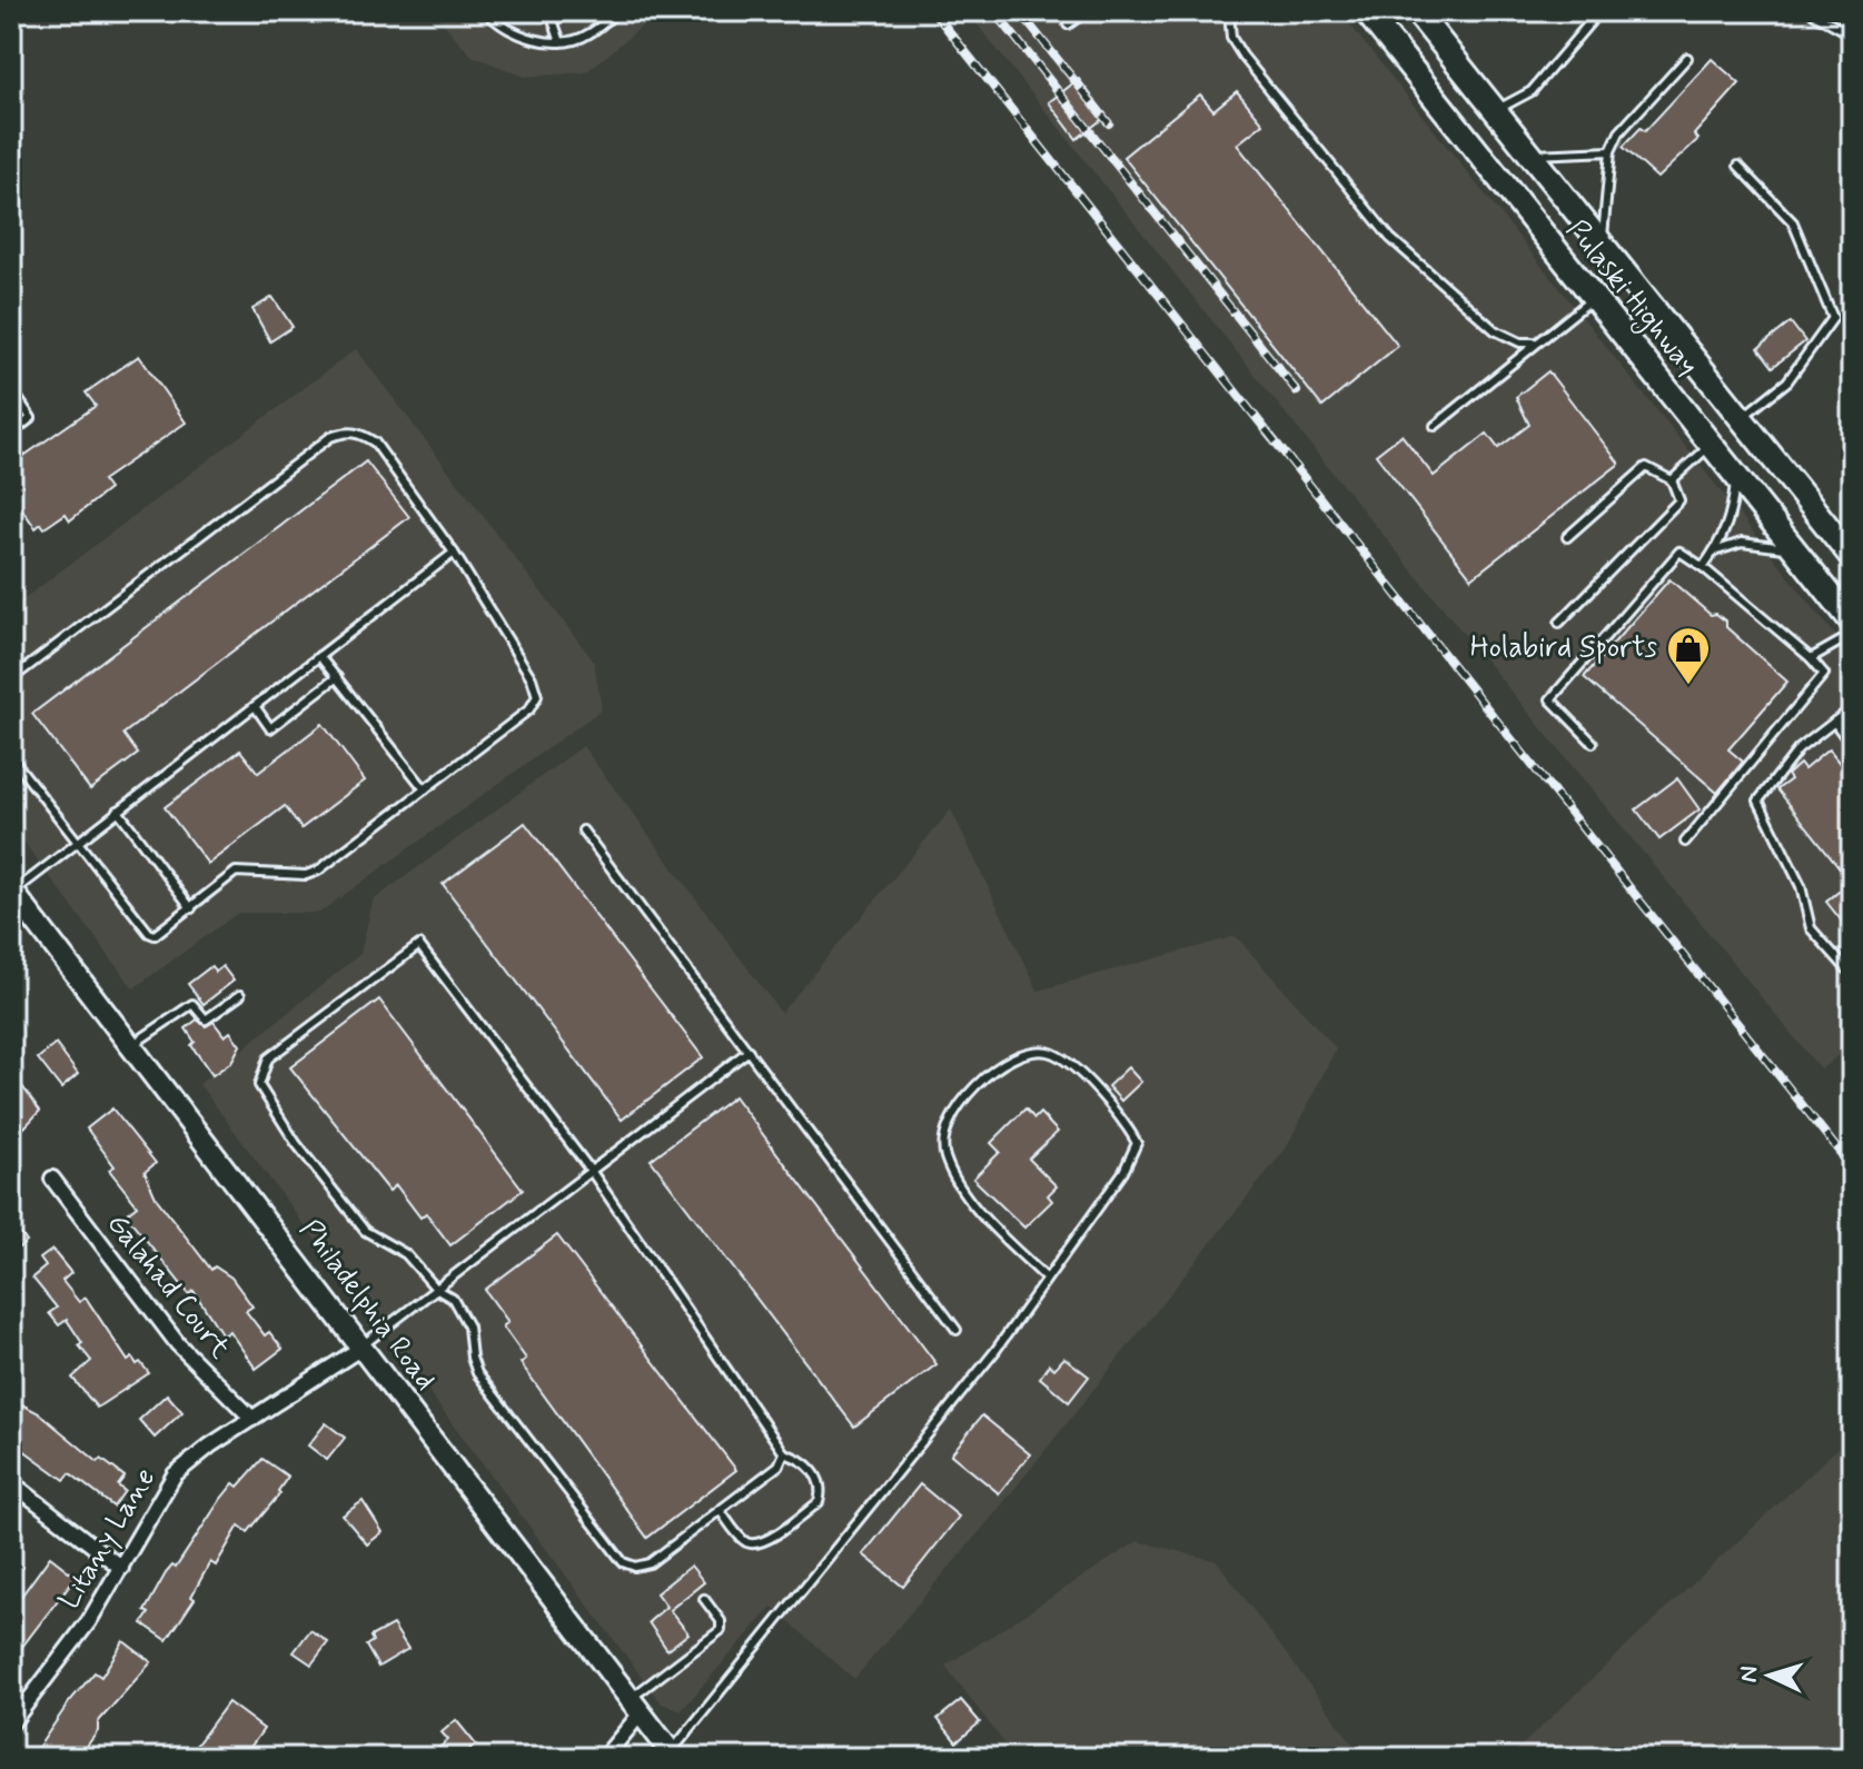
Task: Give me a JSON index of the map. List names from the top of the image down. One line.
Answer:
{"streets":{"highway":["Pulaski Highway"],"main road":["Philadelphia Road"],"street":["Galahad Court","Litany Lane"]},"crossings":[["Galahad Court","Litany Lane"],["Philadelphia Road","Litany Lane"]],"places":{"shop":["Holabird Sports"]},"north":"left"}
